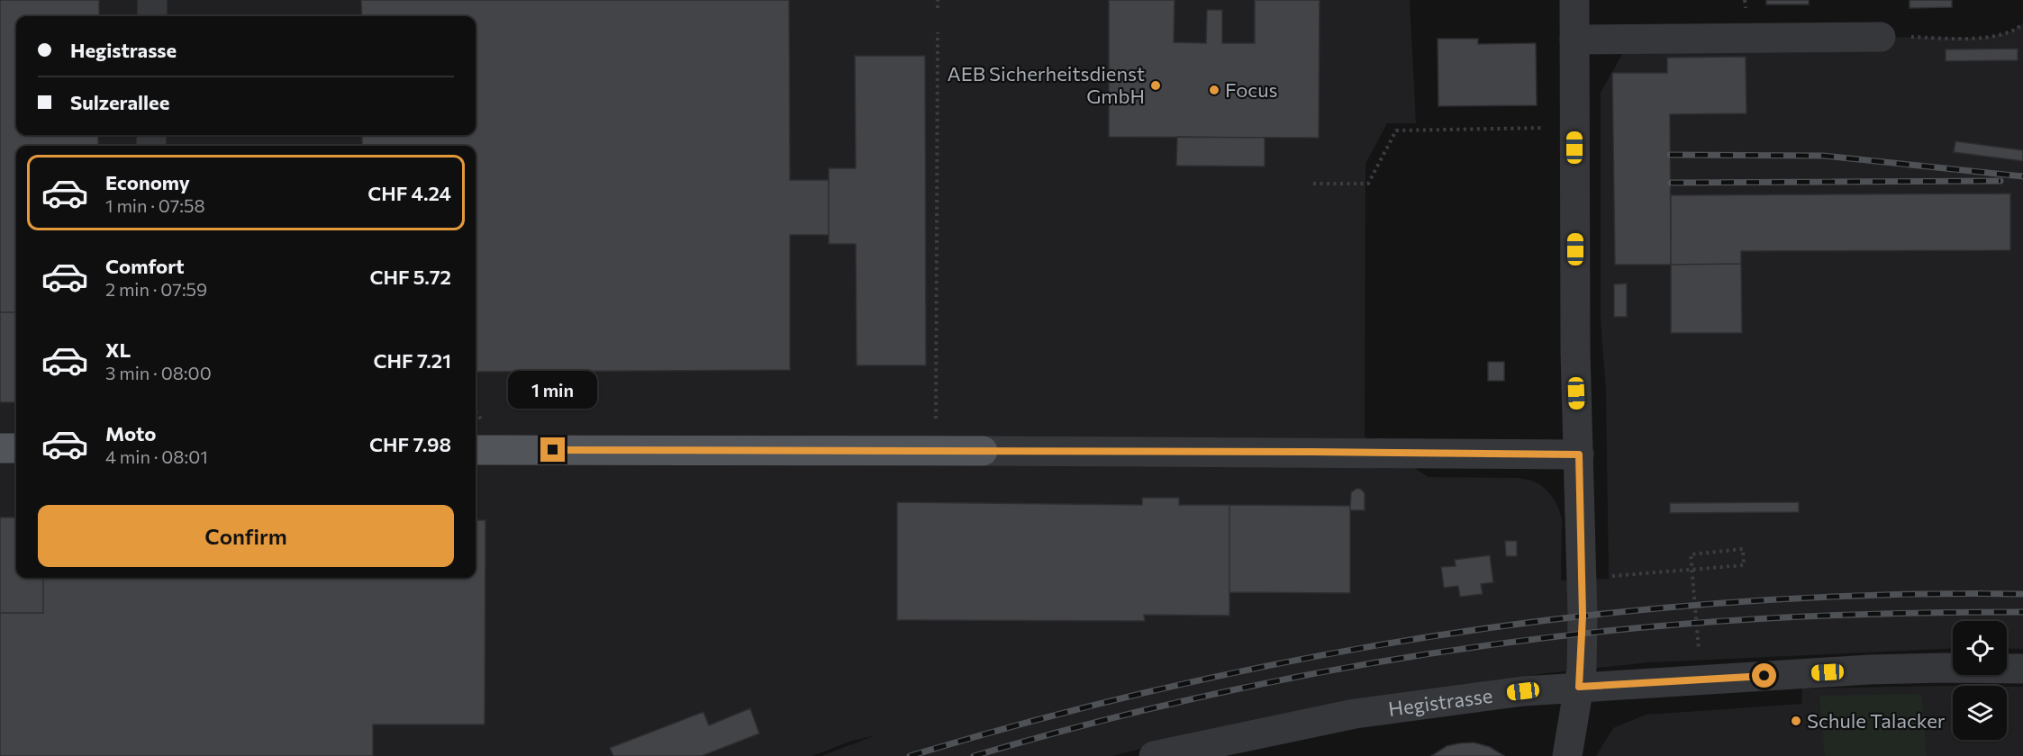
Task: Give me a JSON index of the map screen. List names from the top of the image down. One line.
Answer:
{"streets":{"street":["Hegistrasse"]},"places":["AEB Sicherheitsdienst GmbH","Focus","Schule Talacker"],"page":{"banner":["Hegistrasse","Sulzerallee"],"list":[{"name":"Economy","note":"1 min · 07:58","value":"CHF 4.24"},{"name":"Comfort","note":"2 min · 07:59","value":"CHF 5.72"},{"name":"XL","note":"3 min · 08:00","value":"CHF 7.21"},{"name":"Moto","note":"4 min · 08:01","value":"CHF 7.98"}],"bubble":"1 min","buttons":"Confirm"}}
